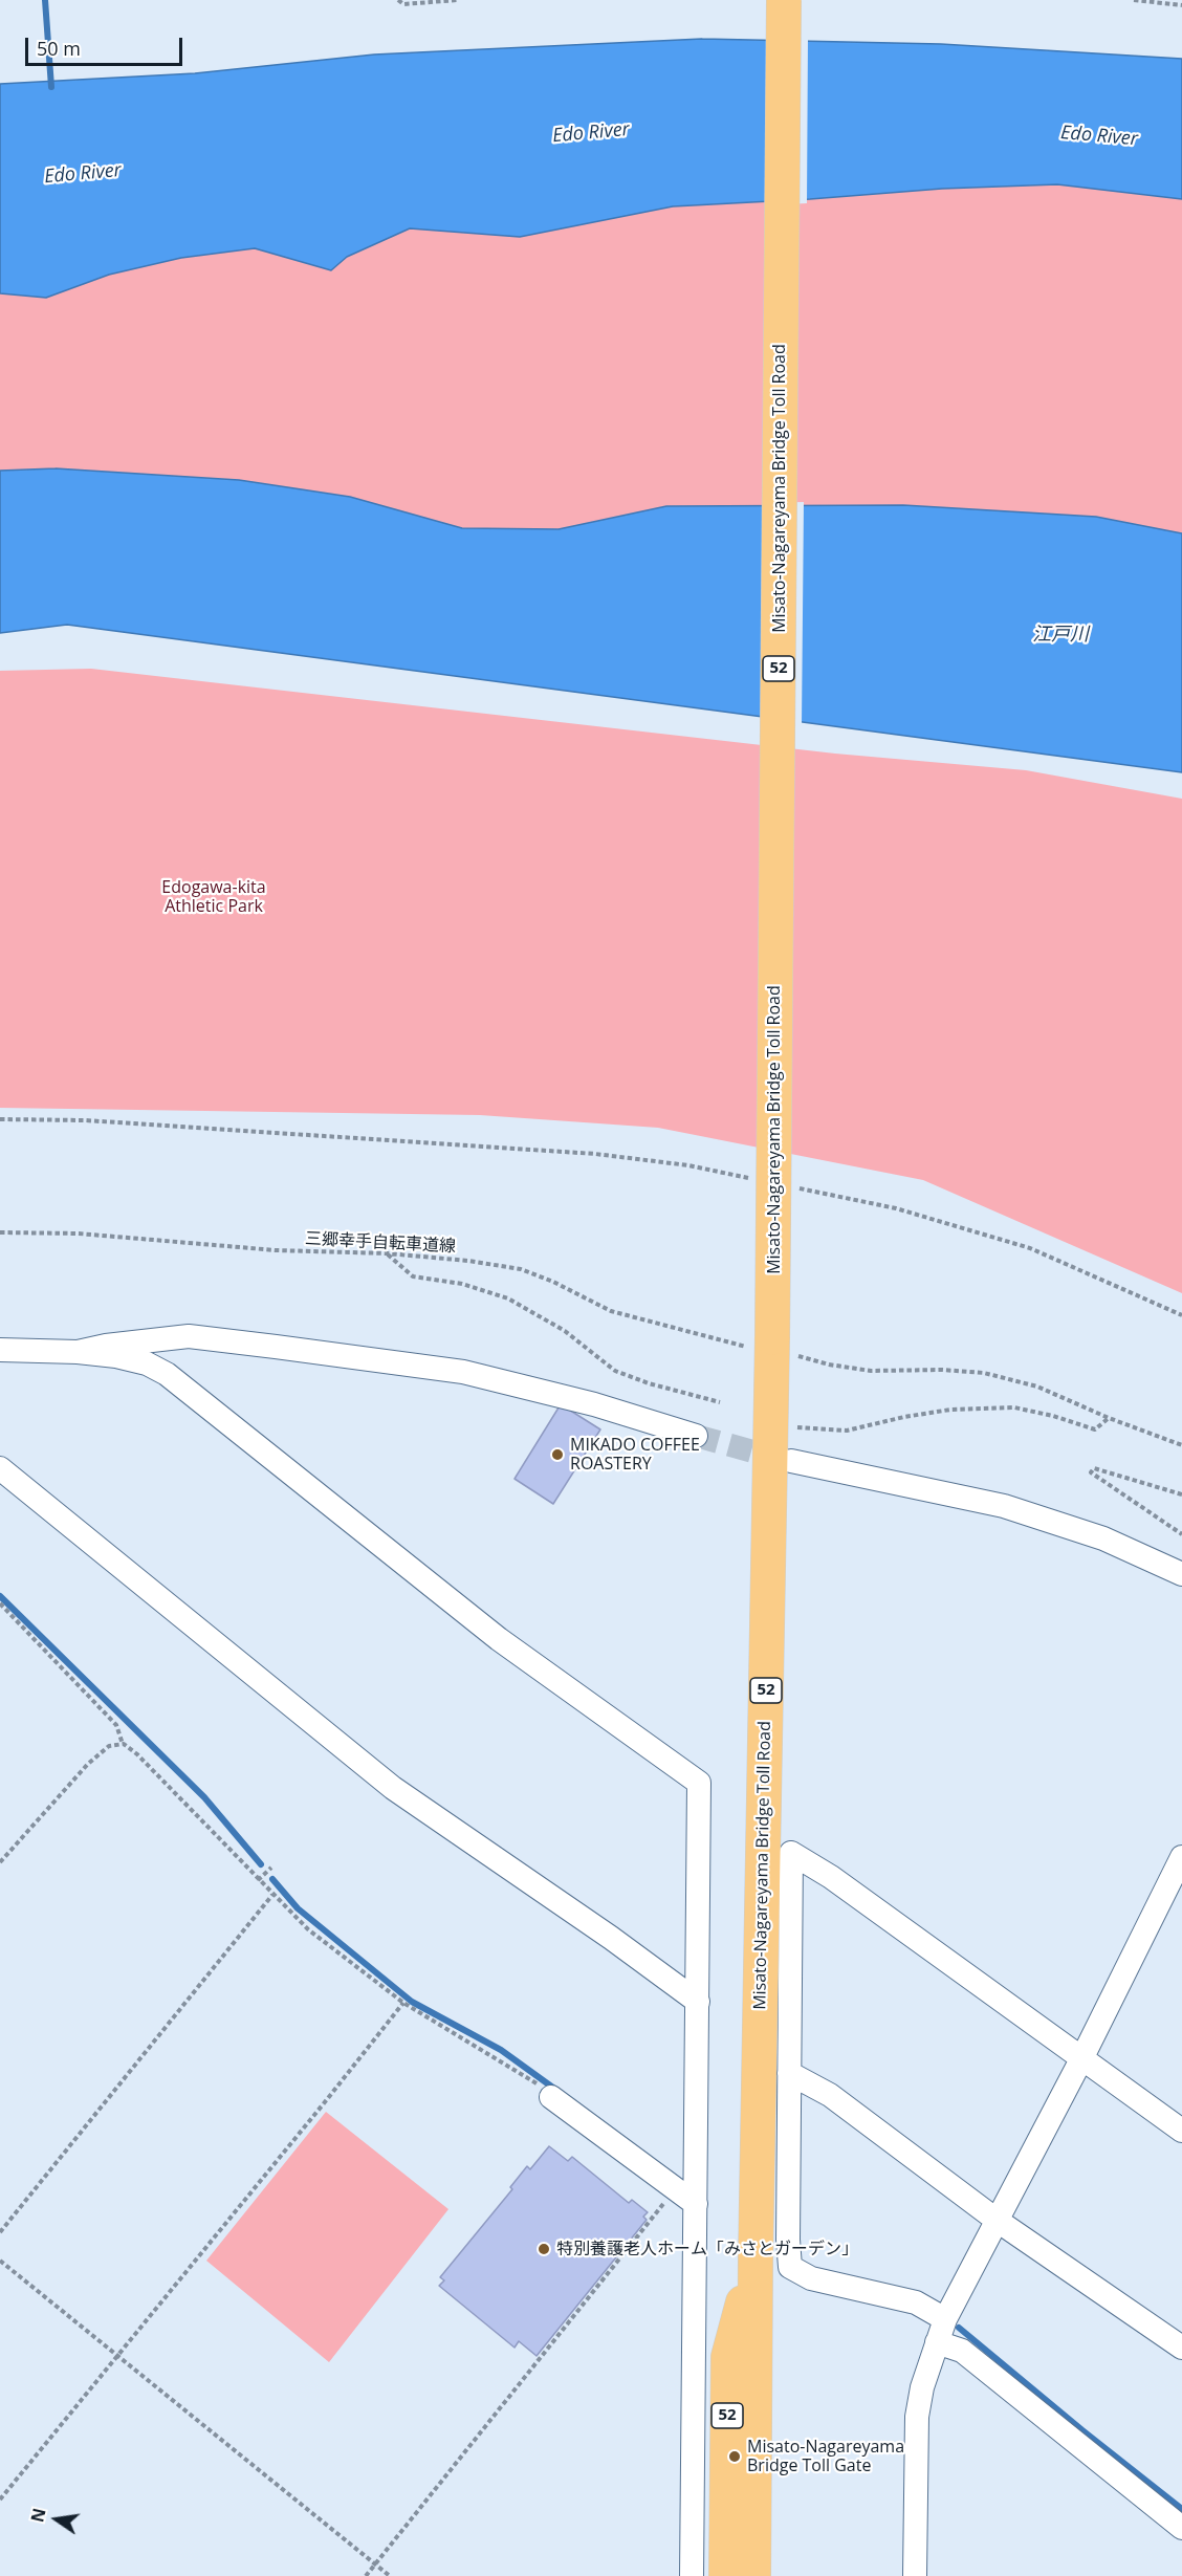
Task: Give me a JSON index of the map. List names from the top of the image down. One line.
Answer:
{"streets":{"main road":["Misato-Nagareyama Bridge Toll Road","52"],"path":["三郷幸手自転車道線"]},"crossings":[["Misato-Nagareyama Bridge Toll Road","三郷幸手自転車道線"]],"water":["Edo River","江戸川"],"parks":["Edogawa-kita Athletic Park"],"places":["MIKADO COFFEE ROASTERY","特別養護老人ホーム「みさとガーデン」","Misato-Nagareyama Bridge Toll Gate"],"scale_bar":"50 m","north":"left"}
